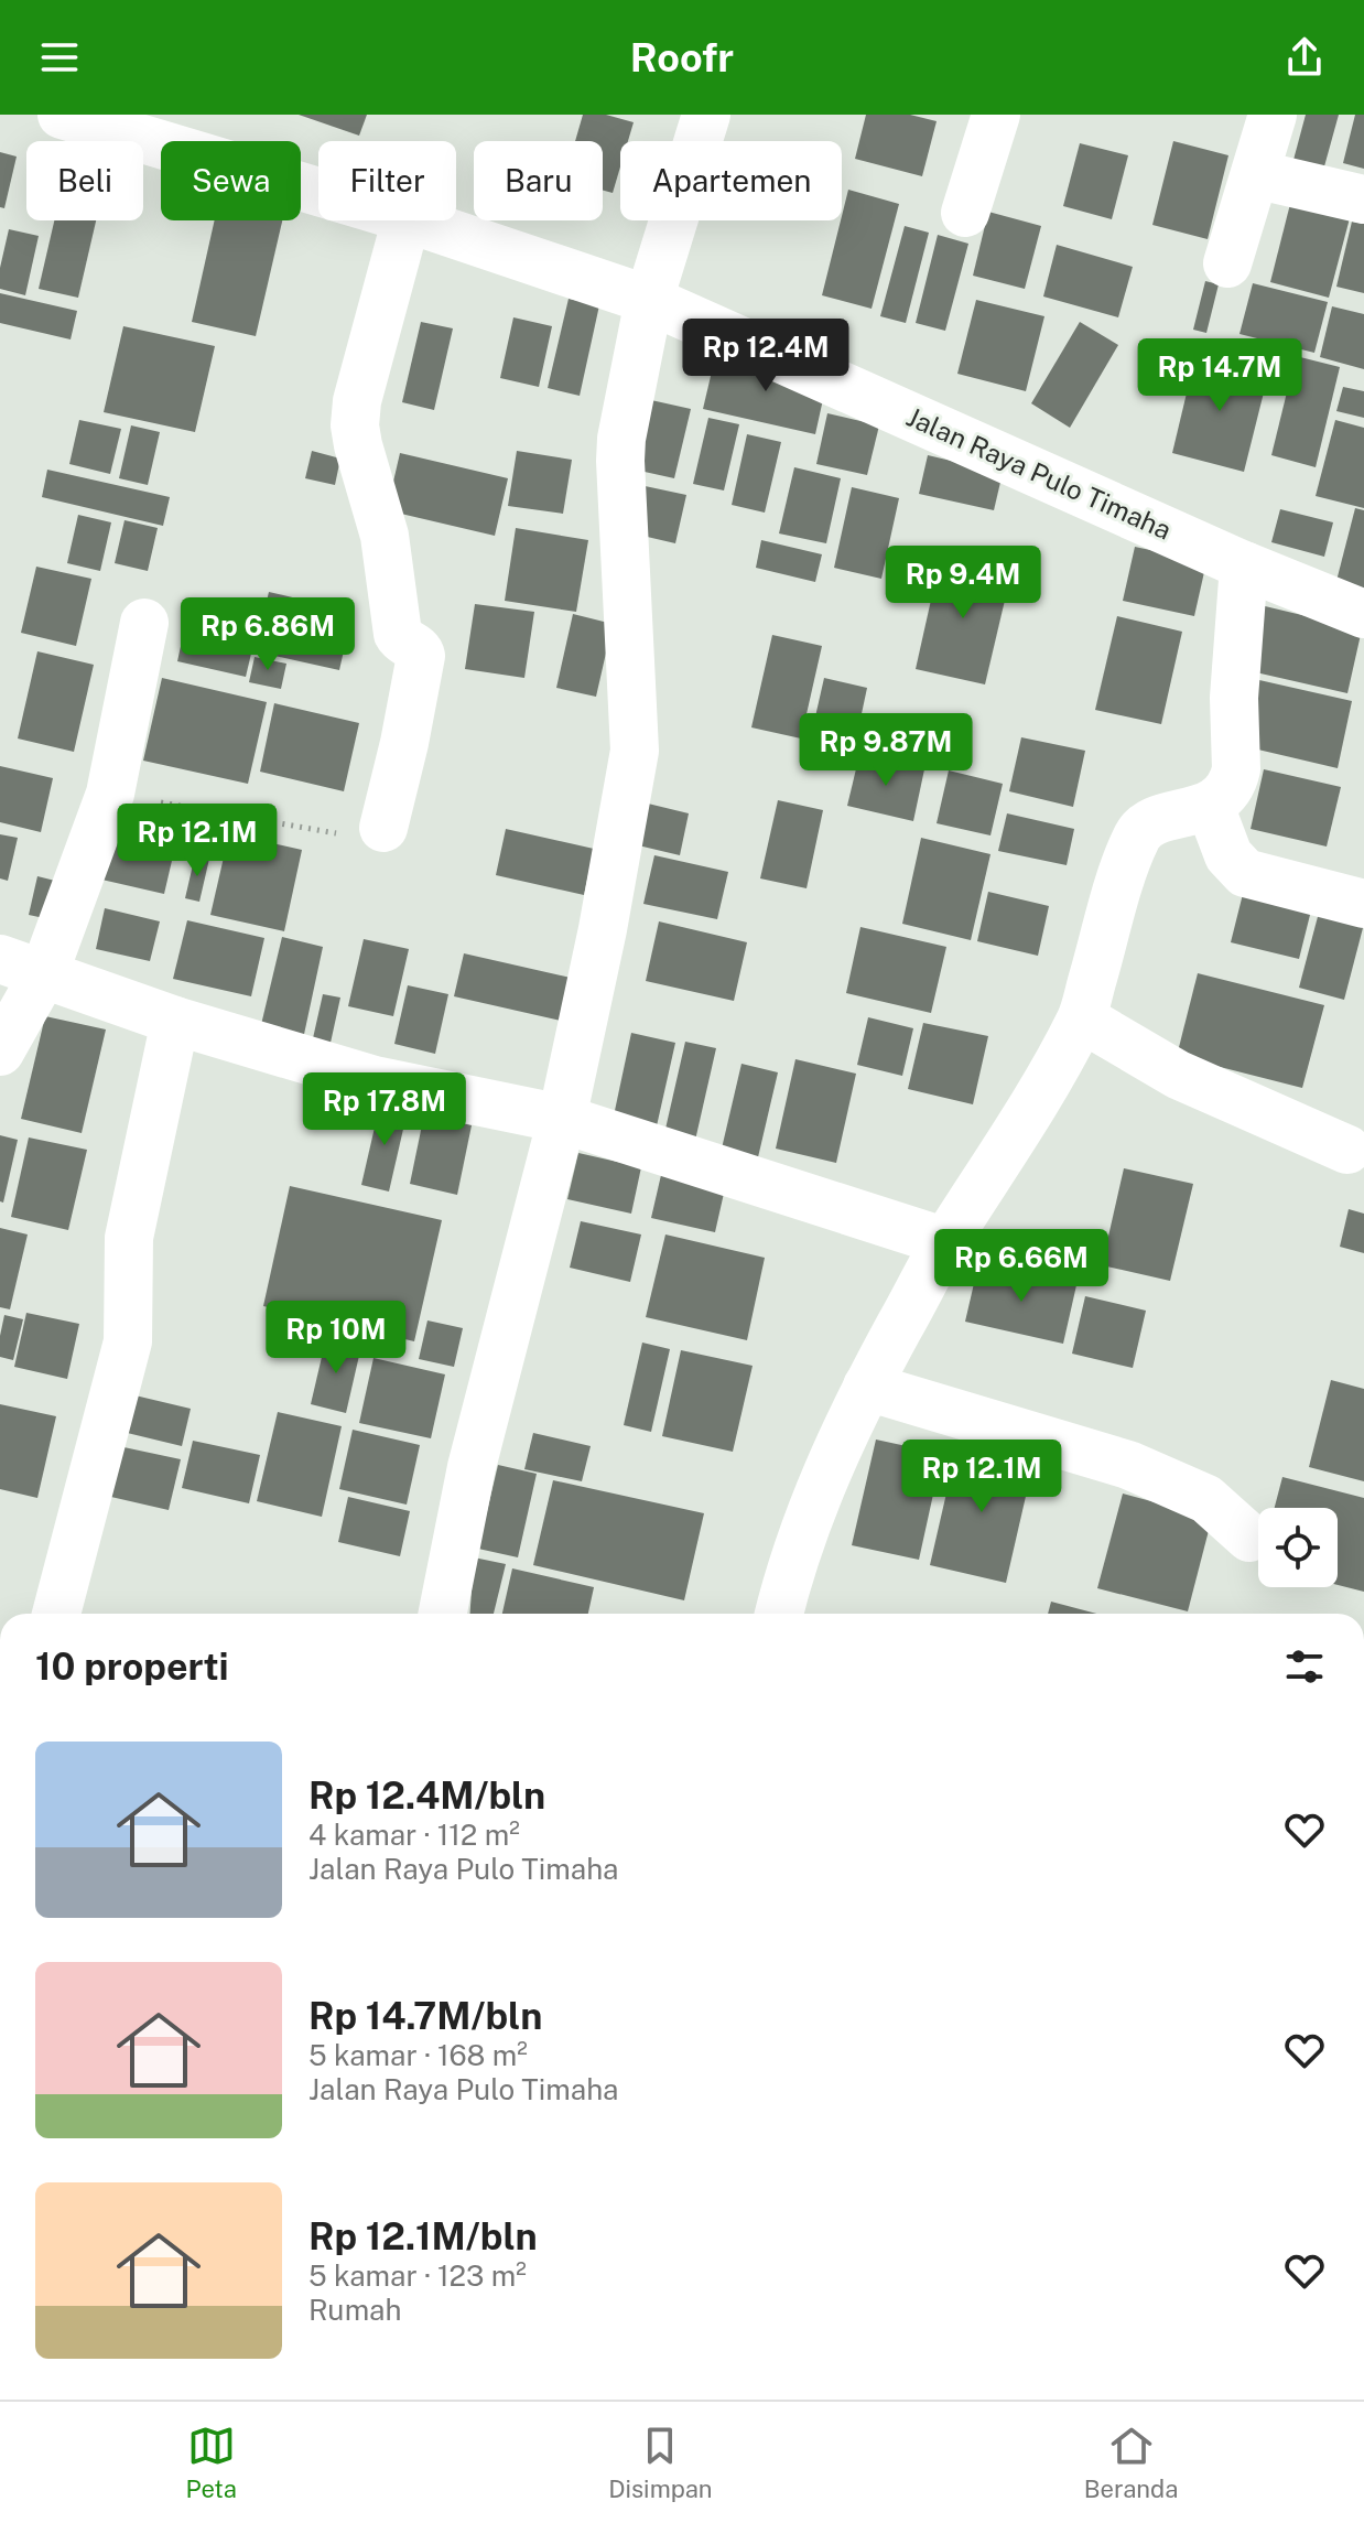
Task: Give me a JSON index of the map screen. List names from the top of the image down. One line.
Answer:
{"streets":{"street":["Jalan Raya Pulo Timaha"]},"page":{"header":"Roofr","chip":["Beli","Sewa","Filter","Baru","Apartemen"],"price":["Rp 12.4M","Rp 14.7M","Rp 9.4M","Rp 6.86M","Rp 9.87M","Rp 12.1M","Rp 17.8M","Rp 6.66M","Rp 10M","Rp 12.1M"],"heading":"10 properti","list":[{"name":"Rp 12.4M/bln","note":"4 kamar · 112 m² · Jalan Raya Pulo Timaha"},{"name":"Rp 14.7M/bln","note":"5 kamar · 168 m² · Jalan Raya Pulo Timaha"},{"name":"Rp 12.1M/bln","note":"5 kamar · 123 m² · Rumah"}],"tabs":["Peta","Disimpan","Beranda"]}}
